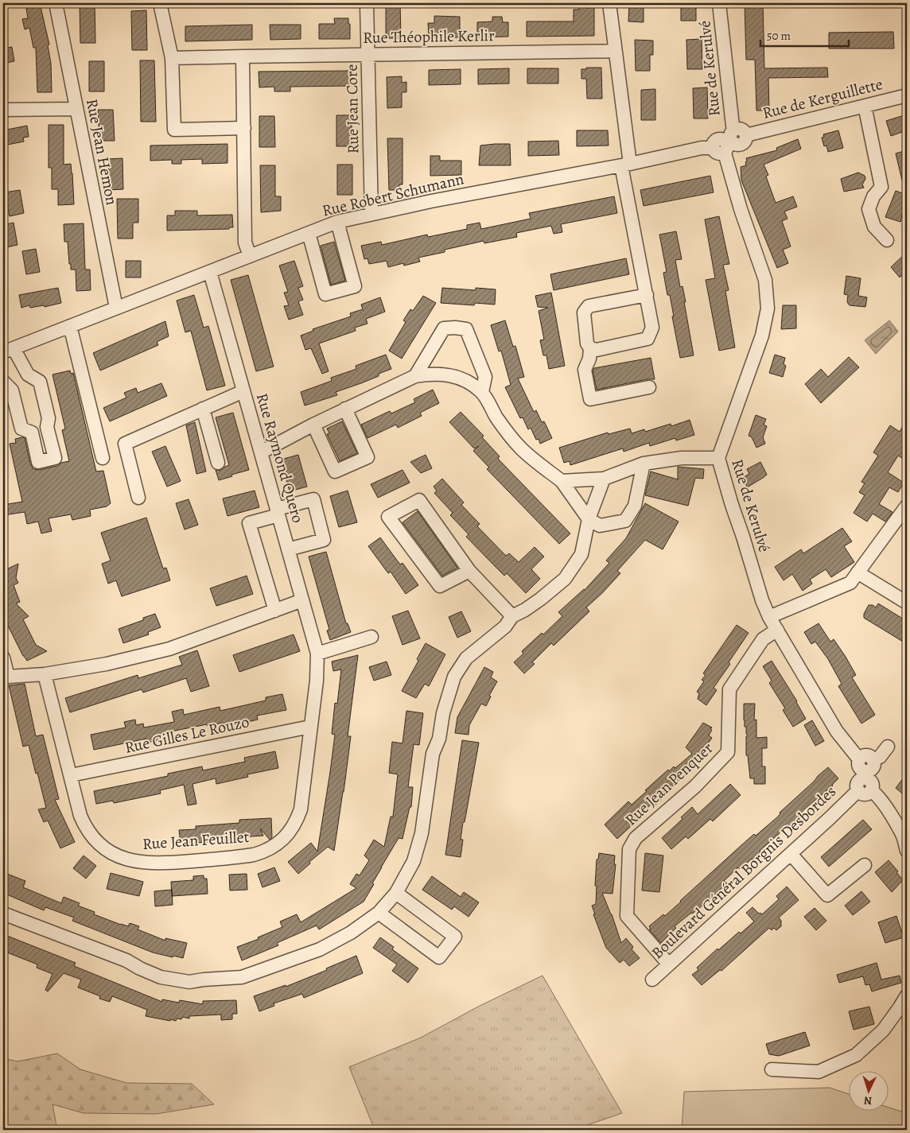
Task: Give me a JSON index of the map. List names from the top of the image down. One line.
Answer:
{"streets":{"street":["Rue Théophile Kerlir","Rue de Kerulvé","Rue de Kerguillette","Rue Jean Core","Rue Jean Hemon","Rue Robert Schumann","Rue Raymond Quero","Rue Gilles Le Rouzo","Rue Jean Penquer","Rue Jean Feuillet","Boulevard Général Borgnis Desbordes"]},"crossings":[["Rue Théophile Kerlir","Rue Jean Core"],["Rue de Kerulvé","Rue de Kerguillette"],["Rue de Kerulvé","Rue Robert Schumann"],["Rue de Kerulvé","Rue Jean Penquer"],["Rue de Kerguillette","Rue Robert Schumann"],["Rue Jean Core","Rue Robert Schumann"],["Rue Jean Hemon","Rue Robert Schumann"],["Rue Robert Schumann","Rue Raymond Quero"],["Rue Raymond Quero","Rue Jean Feuillet"],["Rue Gilles Le Rouzo","Rue Jean Feuillet"],["Rue Jean Penquer","Boulevard Général Borgnis Desbordes"]],"scale_bar":"50 m","north":"bottom"}
